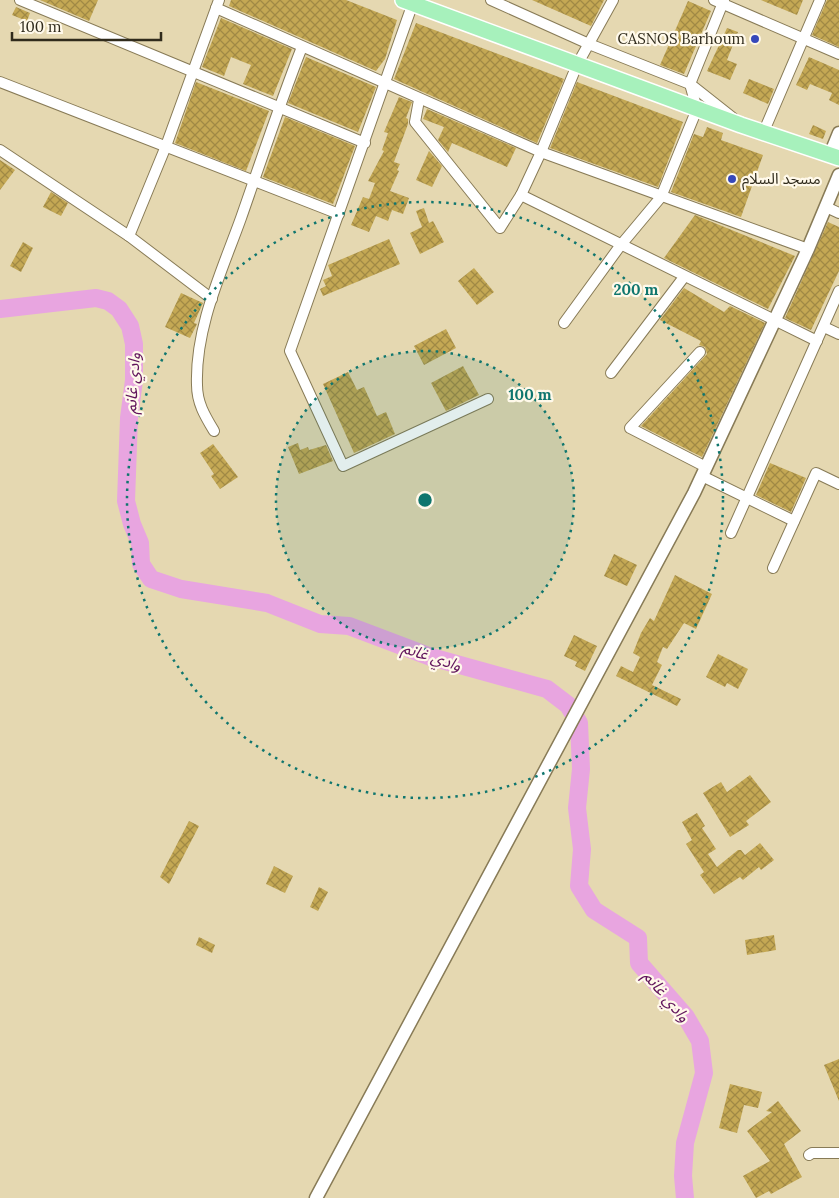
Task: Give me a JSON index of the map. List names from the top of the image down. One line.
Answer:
{"water":["وادي غانم"],"places":["CASNOS Barhoum","مسجد السلام"],"scale_bar":"100 m","rings":["200 m","100 m"]}
